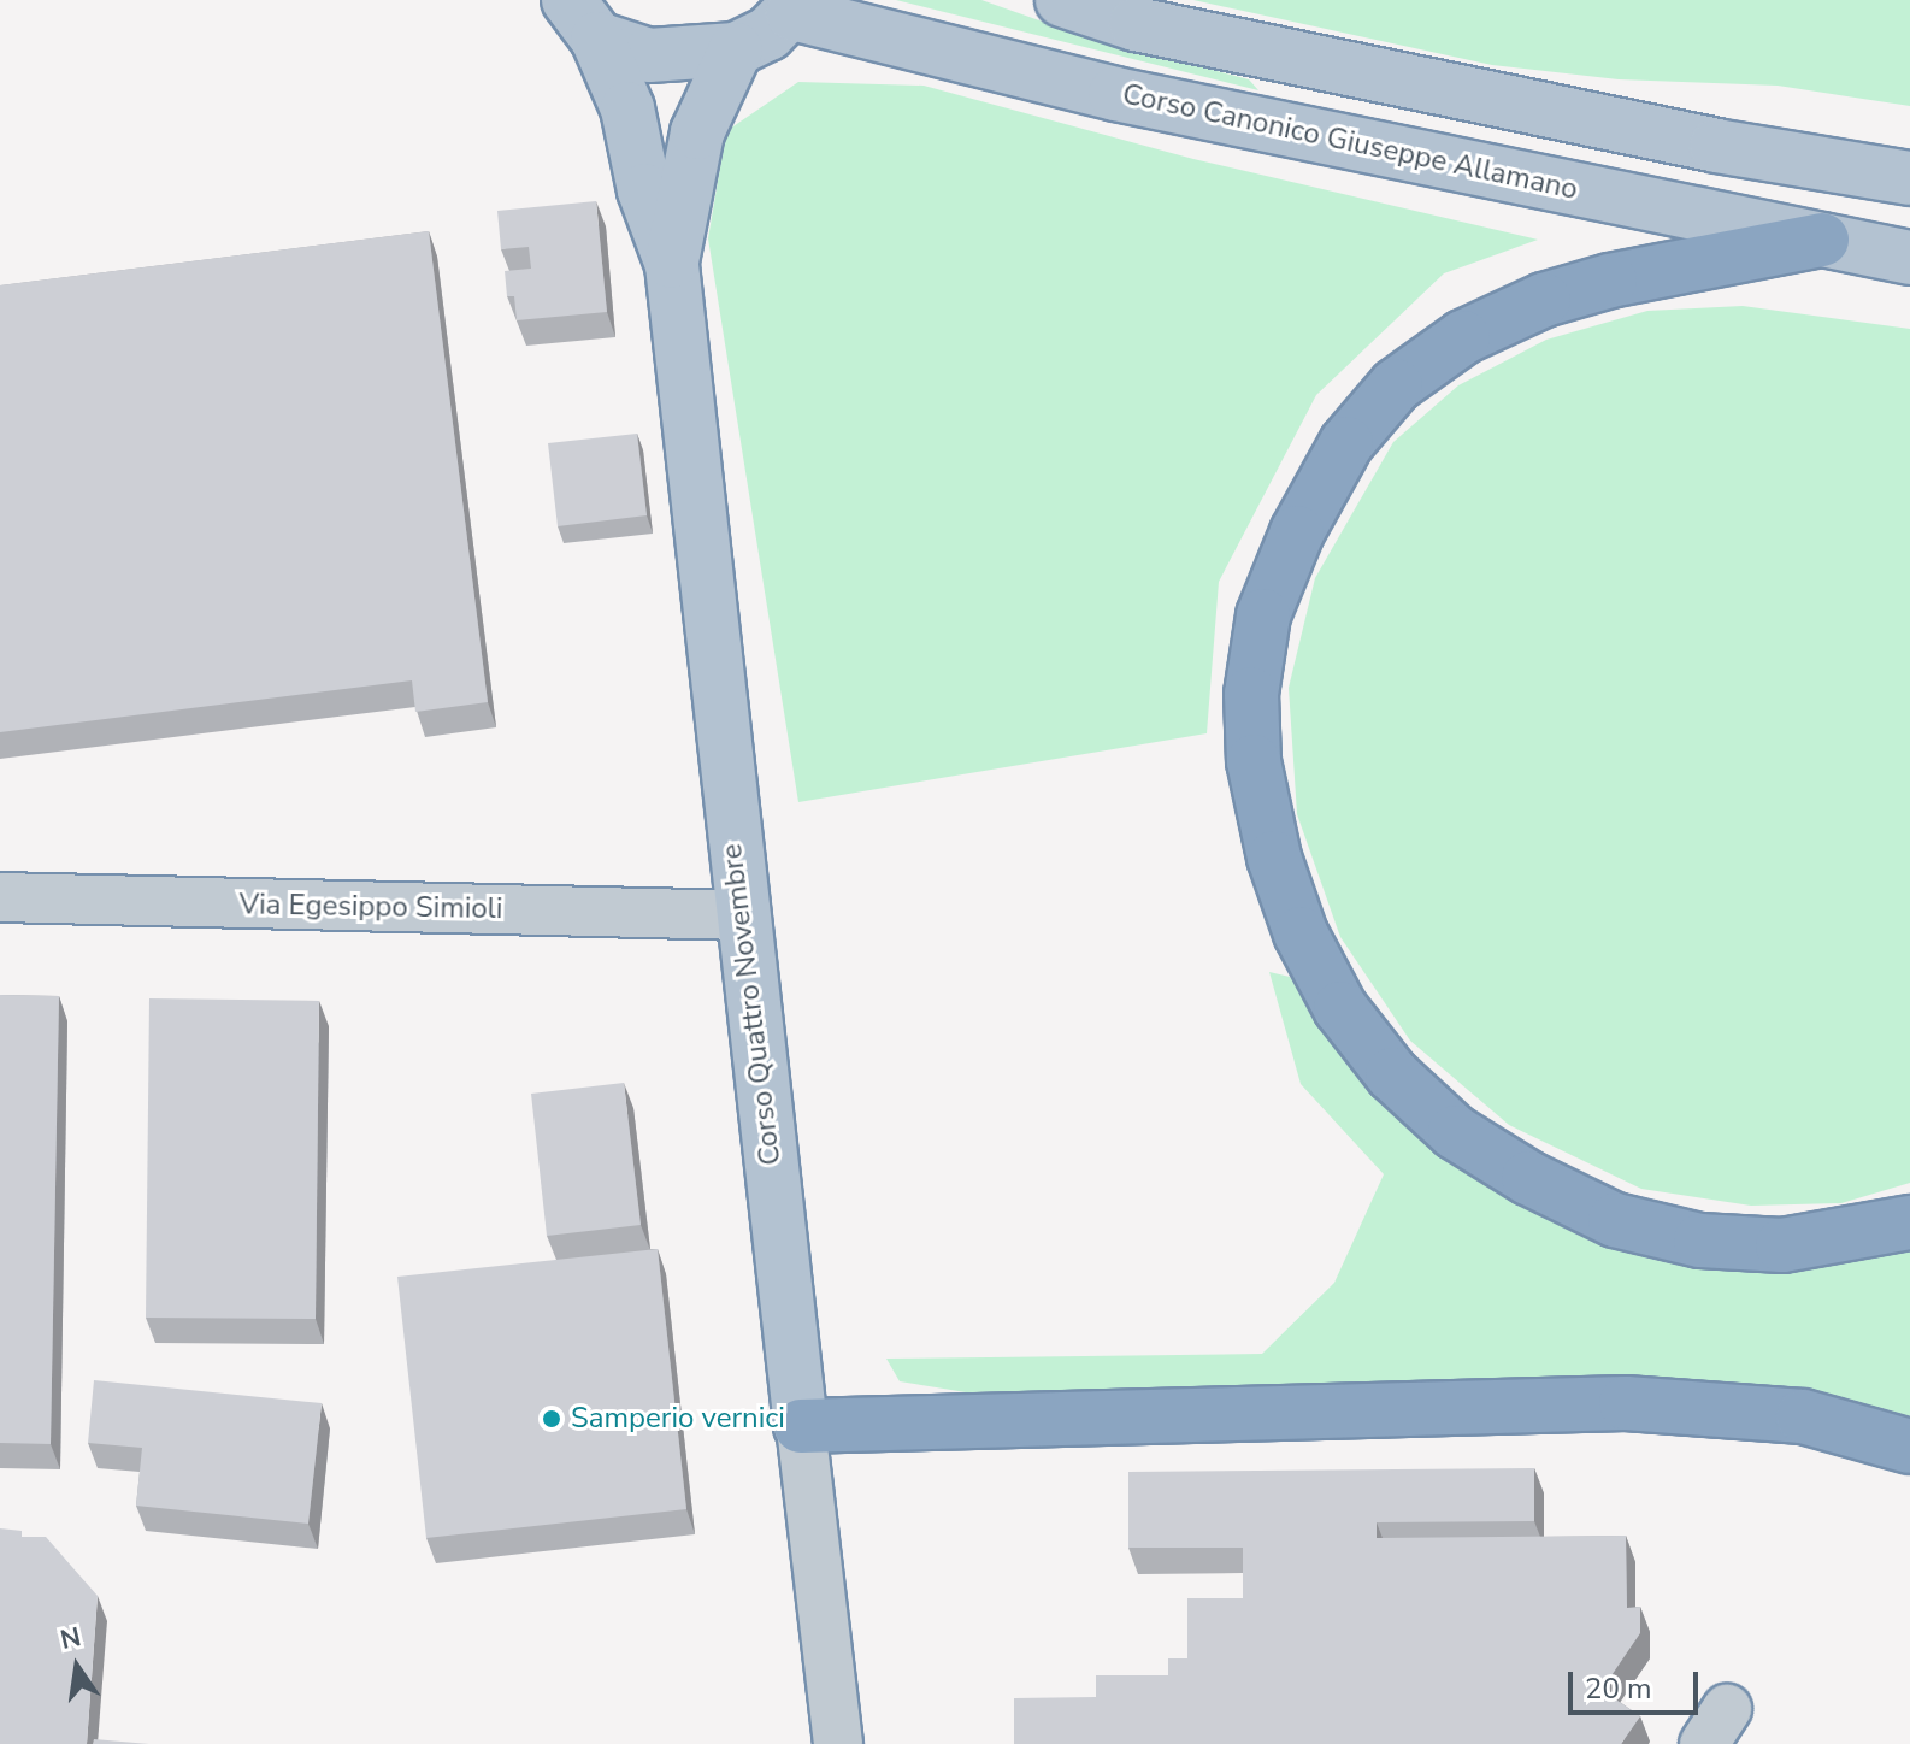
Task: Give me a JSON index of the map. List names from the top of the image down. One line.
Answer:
{"streets":{"main road":["Corso Canonico Giuseppe Allamano","Corso Quattro Novembre"],"street":["Via Egesippo Simioli"]},"crossings":[["Via Egesippo Simioli","Corso Quattro Novembre"]],"places":["Samperio vernici"],"scale_bar":"20 m","north":"top"}
